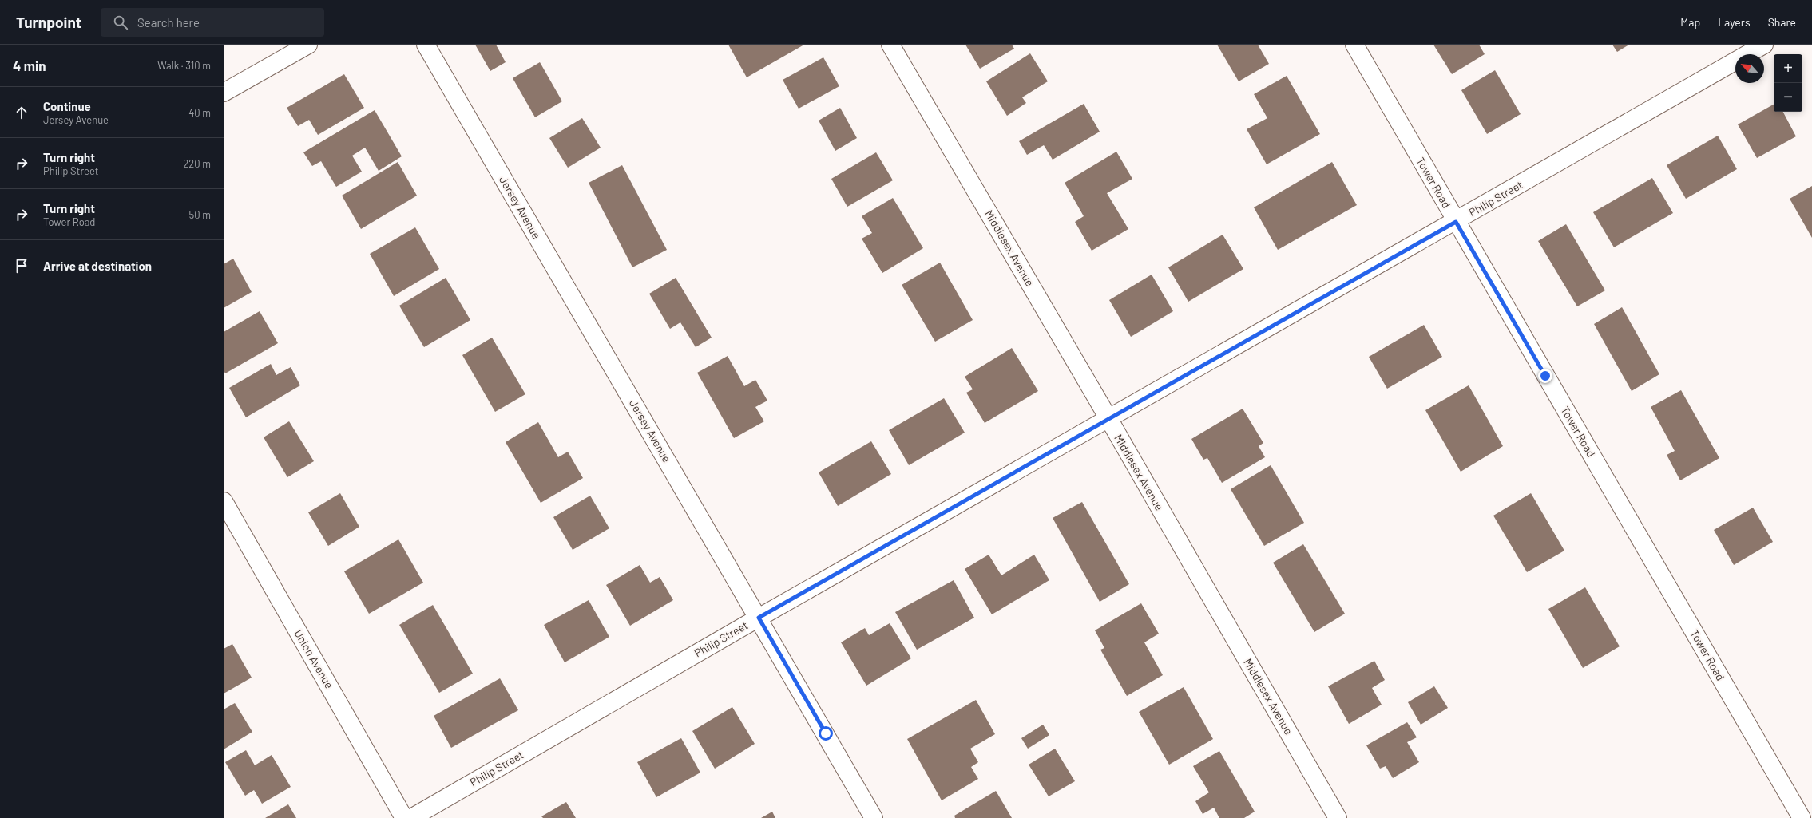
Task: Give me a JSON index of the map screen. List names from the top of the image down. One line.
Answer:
{"streets":{"street":["Tower Road","Philip Street","Jersey Avenue","Middlesex Avenue","Union Avenue"]},"crossings":[["Tower Road","Philip Street"],["Philip Street","Jersey Avenue"],["Philip Street","Middlesex Avenue"]],"north":"top left","page":{"header":"Turnpoint","search":"Search here","nav":["Map","Layers","Share"],"heading":["4 min","Walk · 310 m"],"map_buttons":["+","−"],"list":[["Continue","Jersey Avenue","40 m"],["Turn right","Philip Street","220 m"],["Turn right","Tower Road","50 m"],"Arrive at destination"]}}
